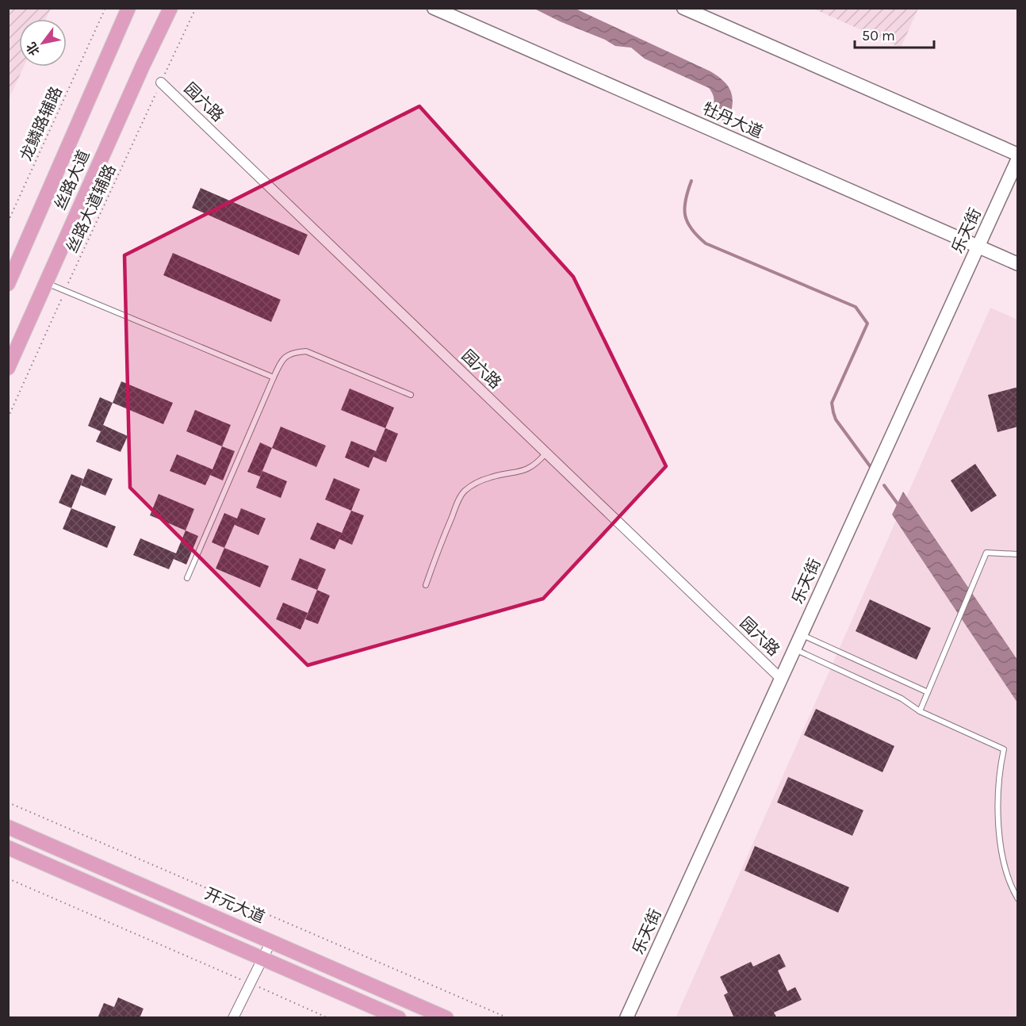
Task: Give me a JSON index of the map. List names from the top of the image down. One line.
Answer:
{"streets":{"main road":["丝路大道","开元大道"],"street":["园六路","牡丹大道","乐天街"],"path":["龙鳞路辅路","丝路大道辅路"]},"crossings":[["园六路","丝路大道辅路"],["园六路","乐天街"],["牡丹大道","乐天街"]],"scale_bar":"50 m","north":"bottom left"}
